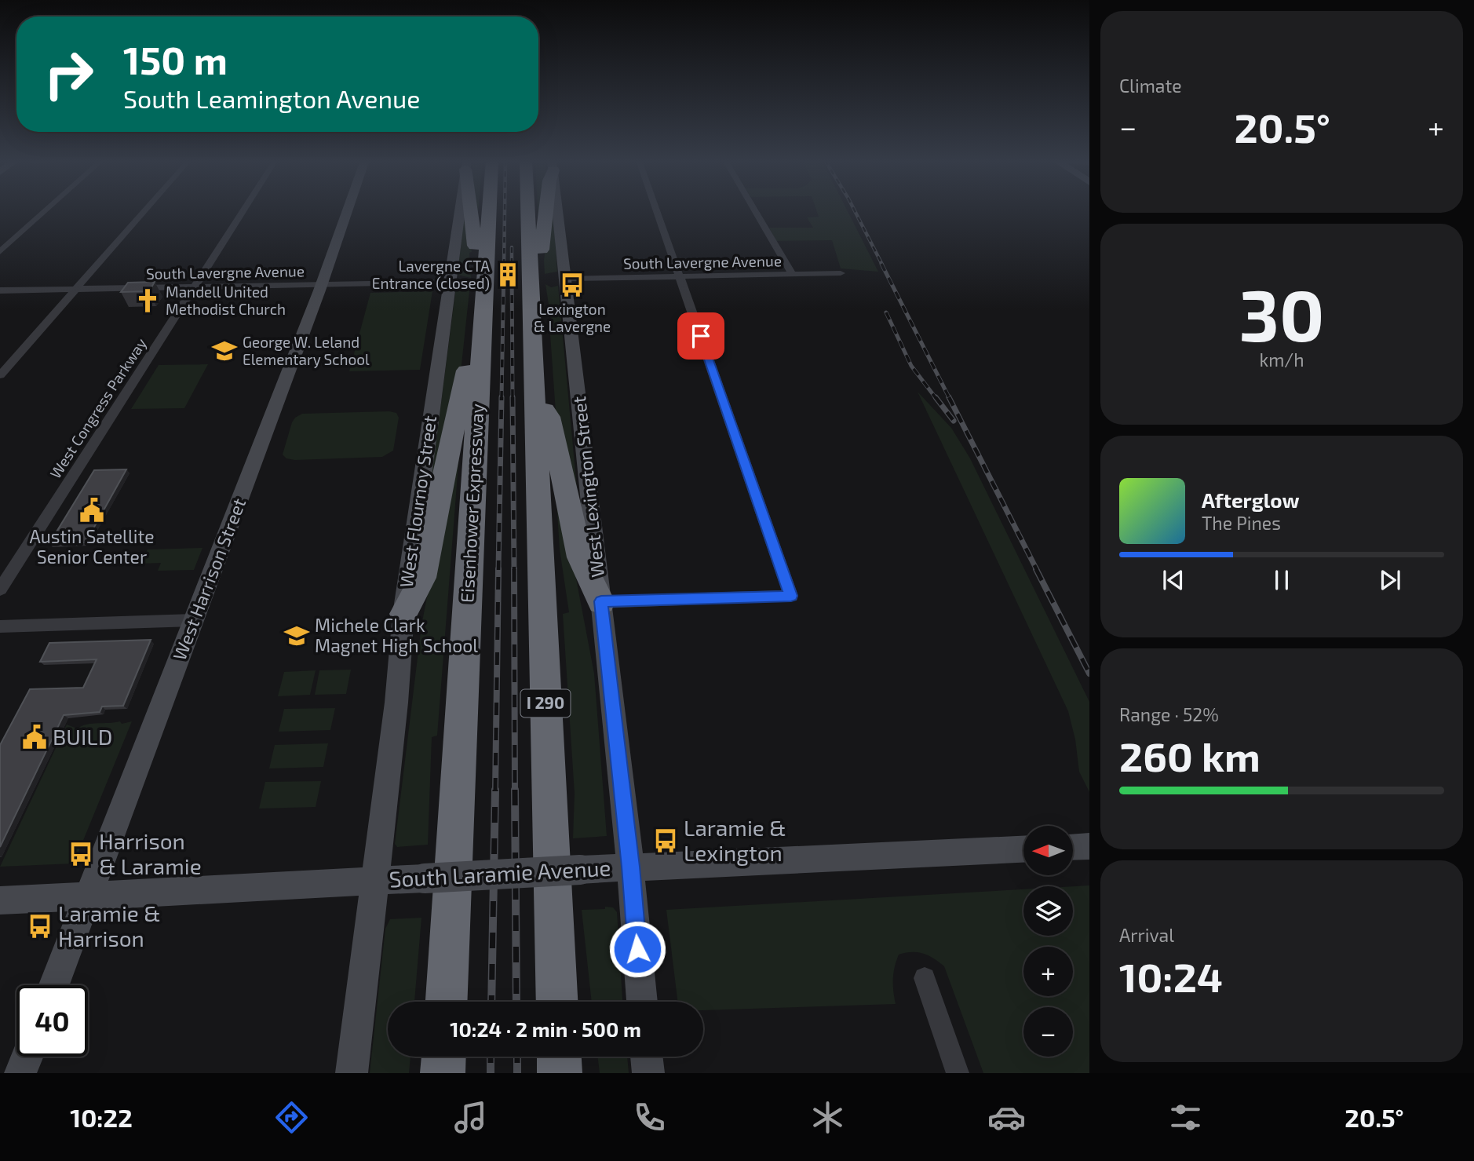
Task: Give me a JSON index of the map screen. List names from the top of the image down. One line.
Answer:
{"streets":{"highway":["Eisenhower Expressway","I 290"],"street":["South Lavergne Avenue","West Congress Parkway","West Lexington Street","West Flournoy Street","West Harrison Street","South Laramie Avenue"]},"crossings":[["South Lavergne Avenue","West Congress Parkway"],["South Lavergne Avenue","West Lexington Street"],["South Lavergne Avenue","West Flournoy Street"],["South Lavergne Avenue","West Harrison Street"],["West Lexington Street","South Laramie Avenue"],["West Flournoy Street","South Laramie Avenue"],["West Harrison Street","South Laramie Avenue"]],"places":{"building":["Lavergne CTA Entrance (closed)"],"bus stop":["Lexington & Lavergne","Laramie & Lexington","Harrison & Laramie","Laramie & Harrison"],"church":["Mandell United Methodist Church"],"school or university":["George W. Leland Elementary School","Michele Clark Magnet High School"],"public building":["Austin Satellite Senior Center","BUILD"]},"north":"left","page":{"tile":["Climate",["30","km/h"],["Range · 52%","260 km"],["Arrival","10:24"]],"turn":["150 m","South Leamington Avenue"],"heat":["−","20.5°","+"],"song":["Afterglow","The Pines"],"map_buttons":["+","−"],"limit":"40","trip":"10:24 · 2 min · 500 m","tabs":["10:22","20.5°"]}}
